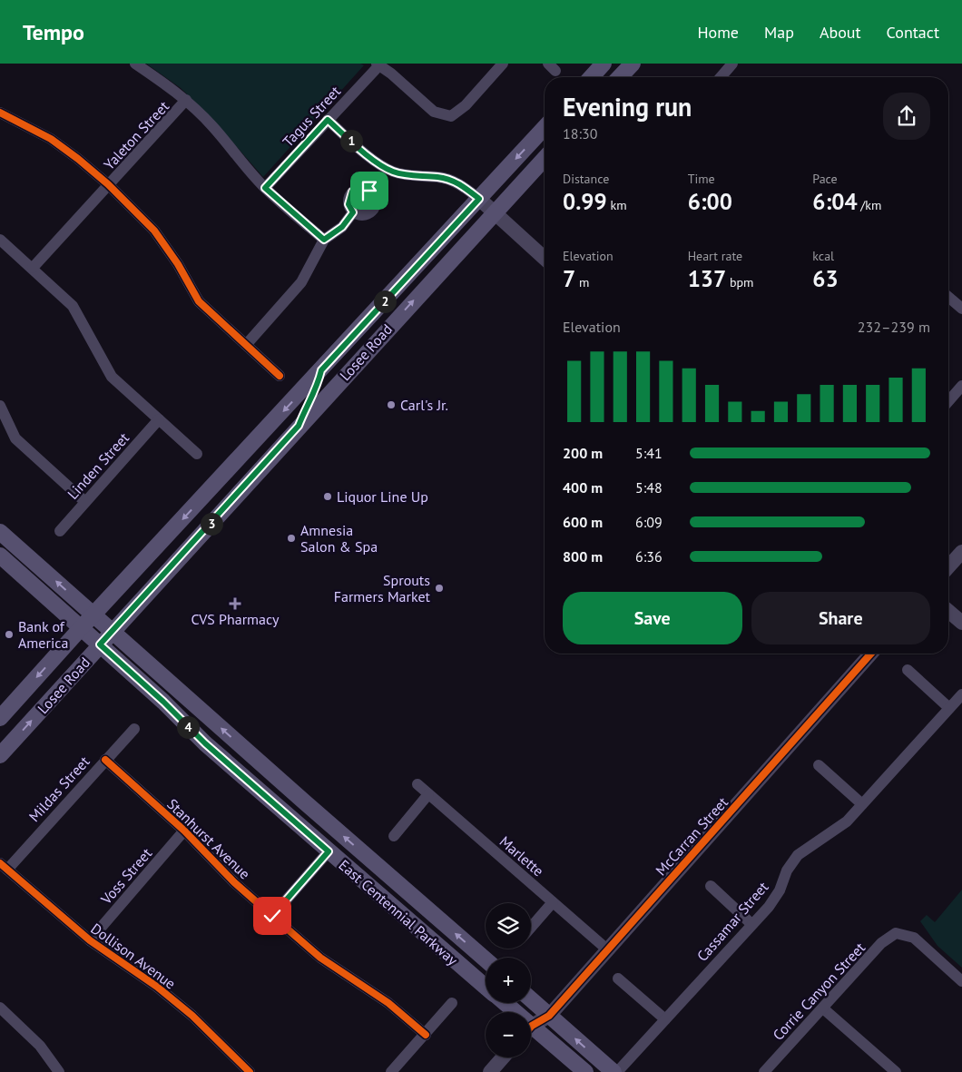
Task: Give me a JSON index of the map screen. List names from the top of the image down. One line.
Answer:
{"streets":{"main road":["Losee Road","East Centennial Parkway"],"street":["Tagus Street","Yaleton Street","Linden Street","Mildas Street","McCarran Street","Stanhurst Avenue","Marlette","Voss Street","Cassamar Street","Dollison Avenue","Corrie Canyon Street"]},"crossings":[["Losee Road","East Centennial Parkway"],["Mildas Street","Stanhurst Avenue"],["Mildas Street","Dollison Avenue"],["McCarran Street","Marlette"],["Stanhurst Avenue","Voss Street"],["Voss Street","Dollison Avenue"]],"places":{"other":["Carl's Jr.","Liquor Line Up","Amnesia Salon & Spa","Sprouts Farmers Market","Bank of America"],"health":["CVS Pharmacy"]},"page":{"header":"Tempo","nav":["Home","Map","About","Contact"],"heading":["Evening run","18:30"],"pins":["1","2","3","4"],"stats":[["Distance","0.99 km"],["Time","6:00"],["Pace","6:04 /km"],["Elevation","7 m"],["Heart rate","137 bpm"],["kcal","63"]],"chart":["Elevation","232–239 m"],"list":[{"name":"200 m","note":"5:41"},{"name":"400 m","note":"5:48"},{"name":"600 m","note":"6:09"},{"name":"800 m","note":"6:36"}],"buttons":["Save","Share"],"map_buttons":["+","−"]}}
